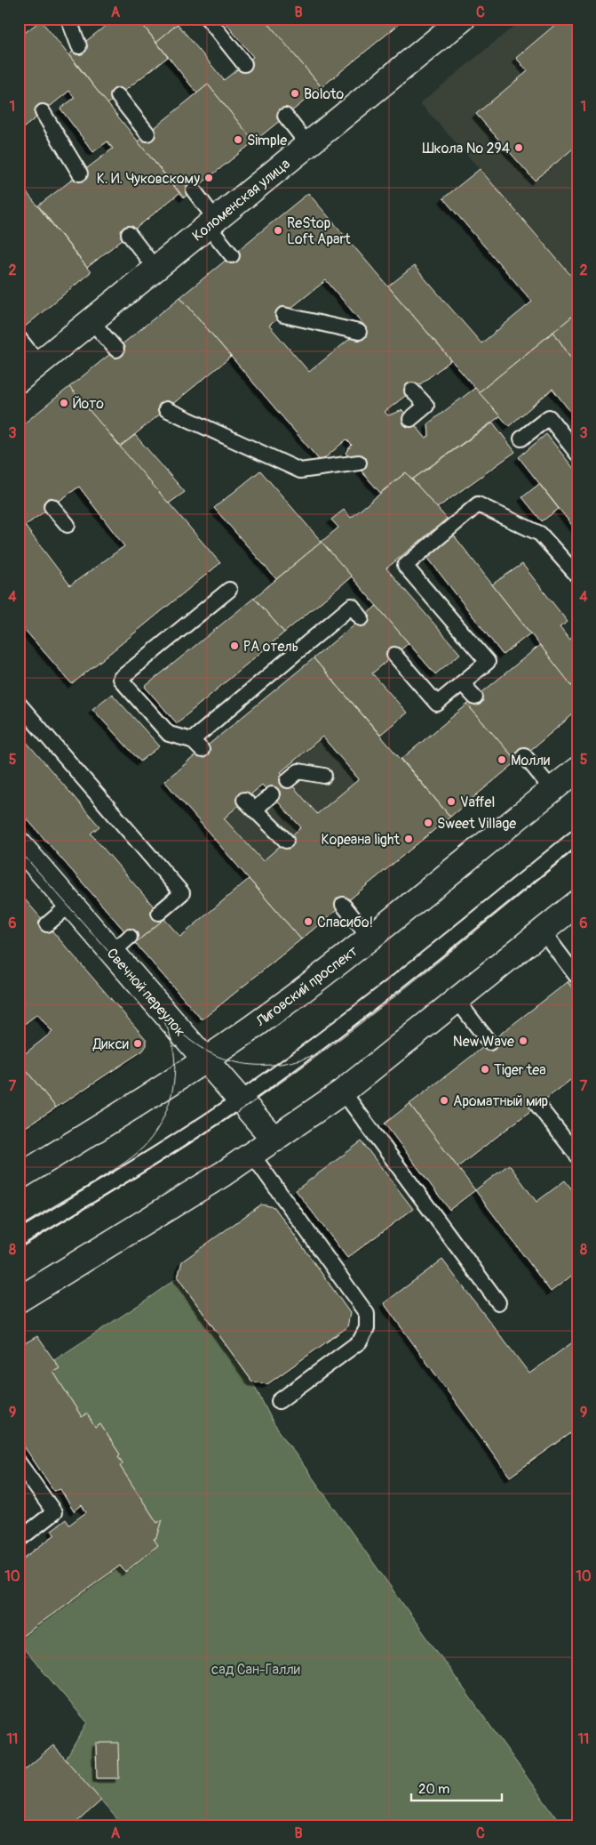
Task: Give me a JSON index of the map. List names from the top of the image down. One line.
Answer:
{"streets":{"main road":["Коломенская улица","Лиговский проспект","Свечной переулок"]},"crossings":[["Лиговский проспект","Свечной переулок"]],"parks":["сад Сан-Галли"],"places":["Boloto","Simple","Школа № 294","К. И. Чуковскому","ReStop Loft Apart","Йото","РА отель","Молли","Vaffel","Sweet Village","Кореана light","Спасибо!","New Wave","Дикси","Tiger tea","Ароматный мир"],"scale_bar":"20 m","grid":{"columns":["A","B","C"],"rows":["1","2","3","4","5","6","7","8","9","10","11"]}}
